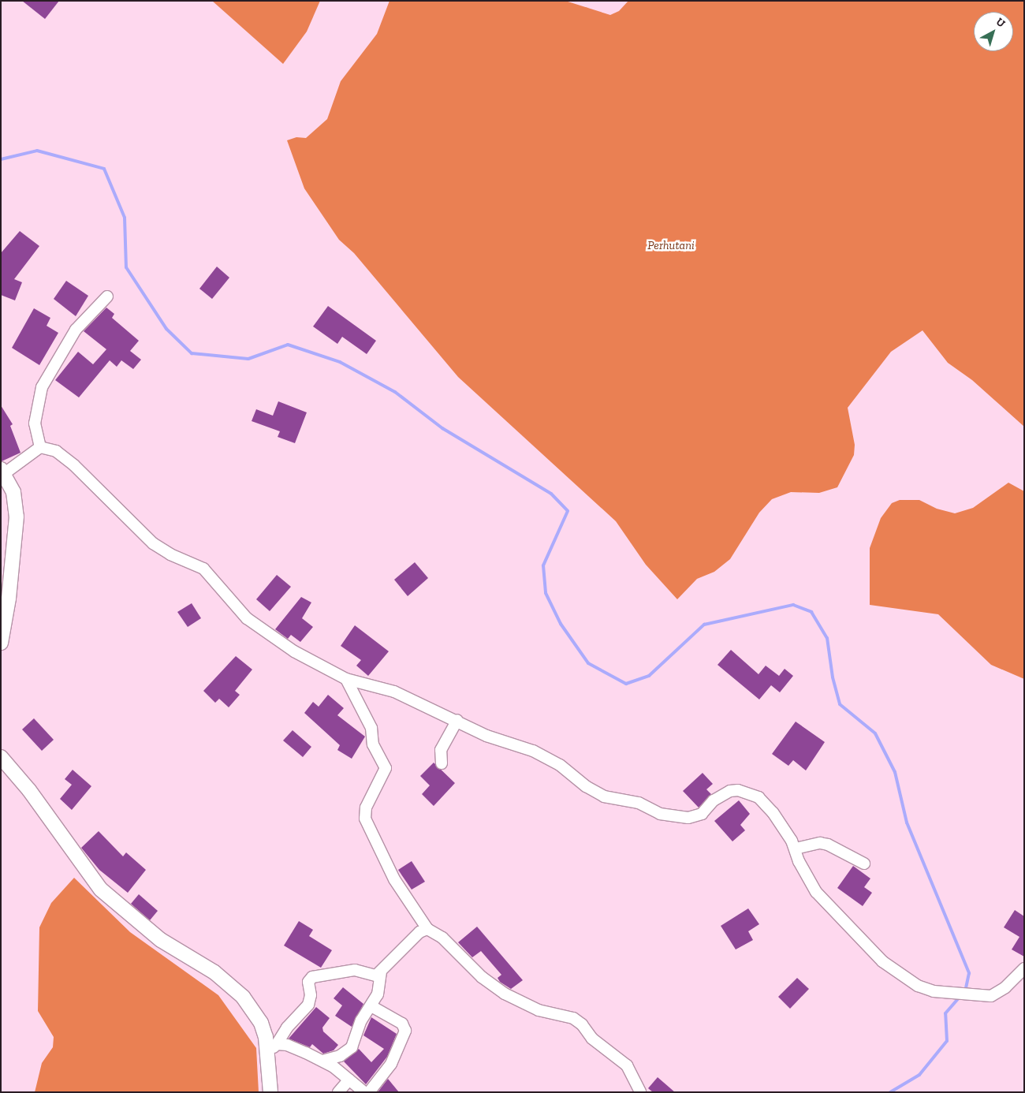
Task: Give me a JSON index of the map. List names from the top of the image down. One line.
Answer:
{"parks":["Perhutani"],"north":"top right"}
